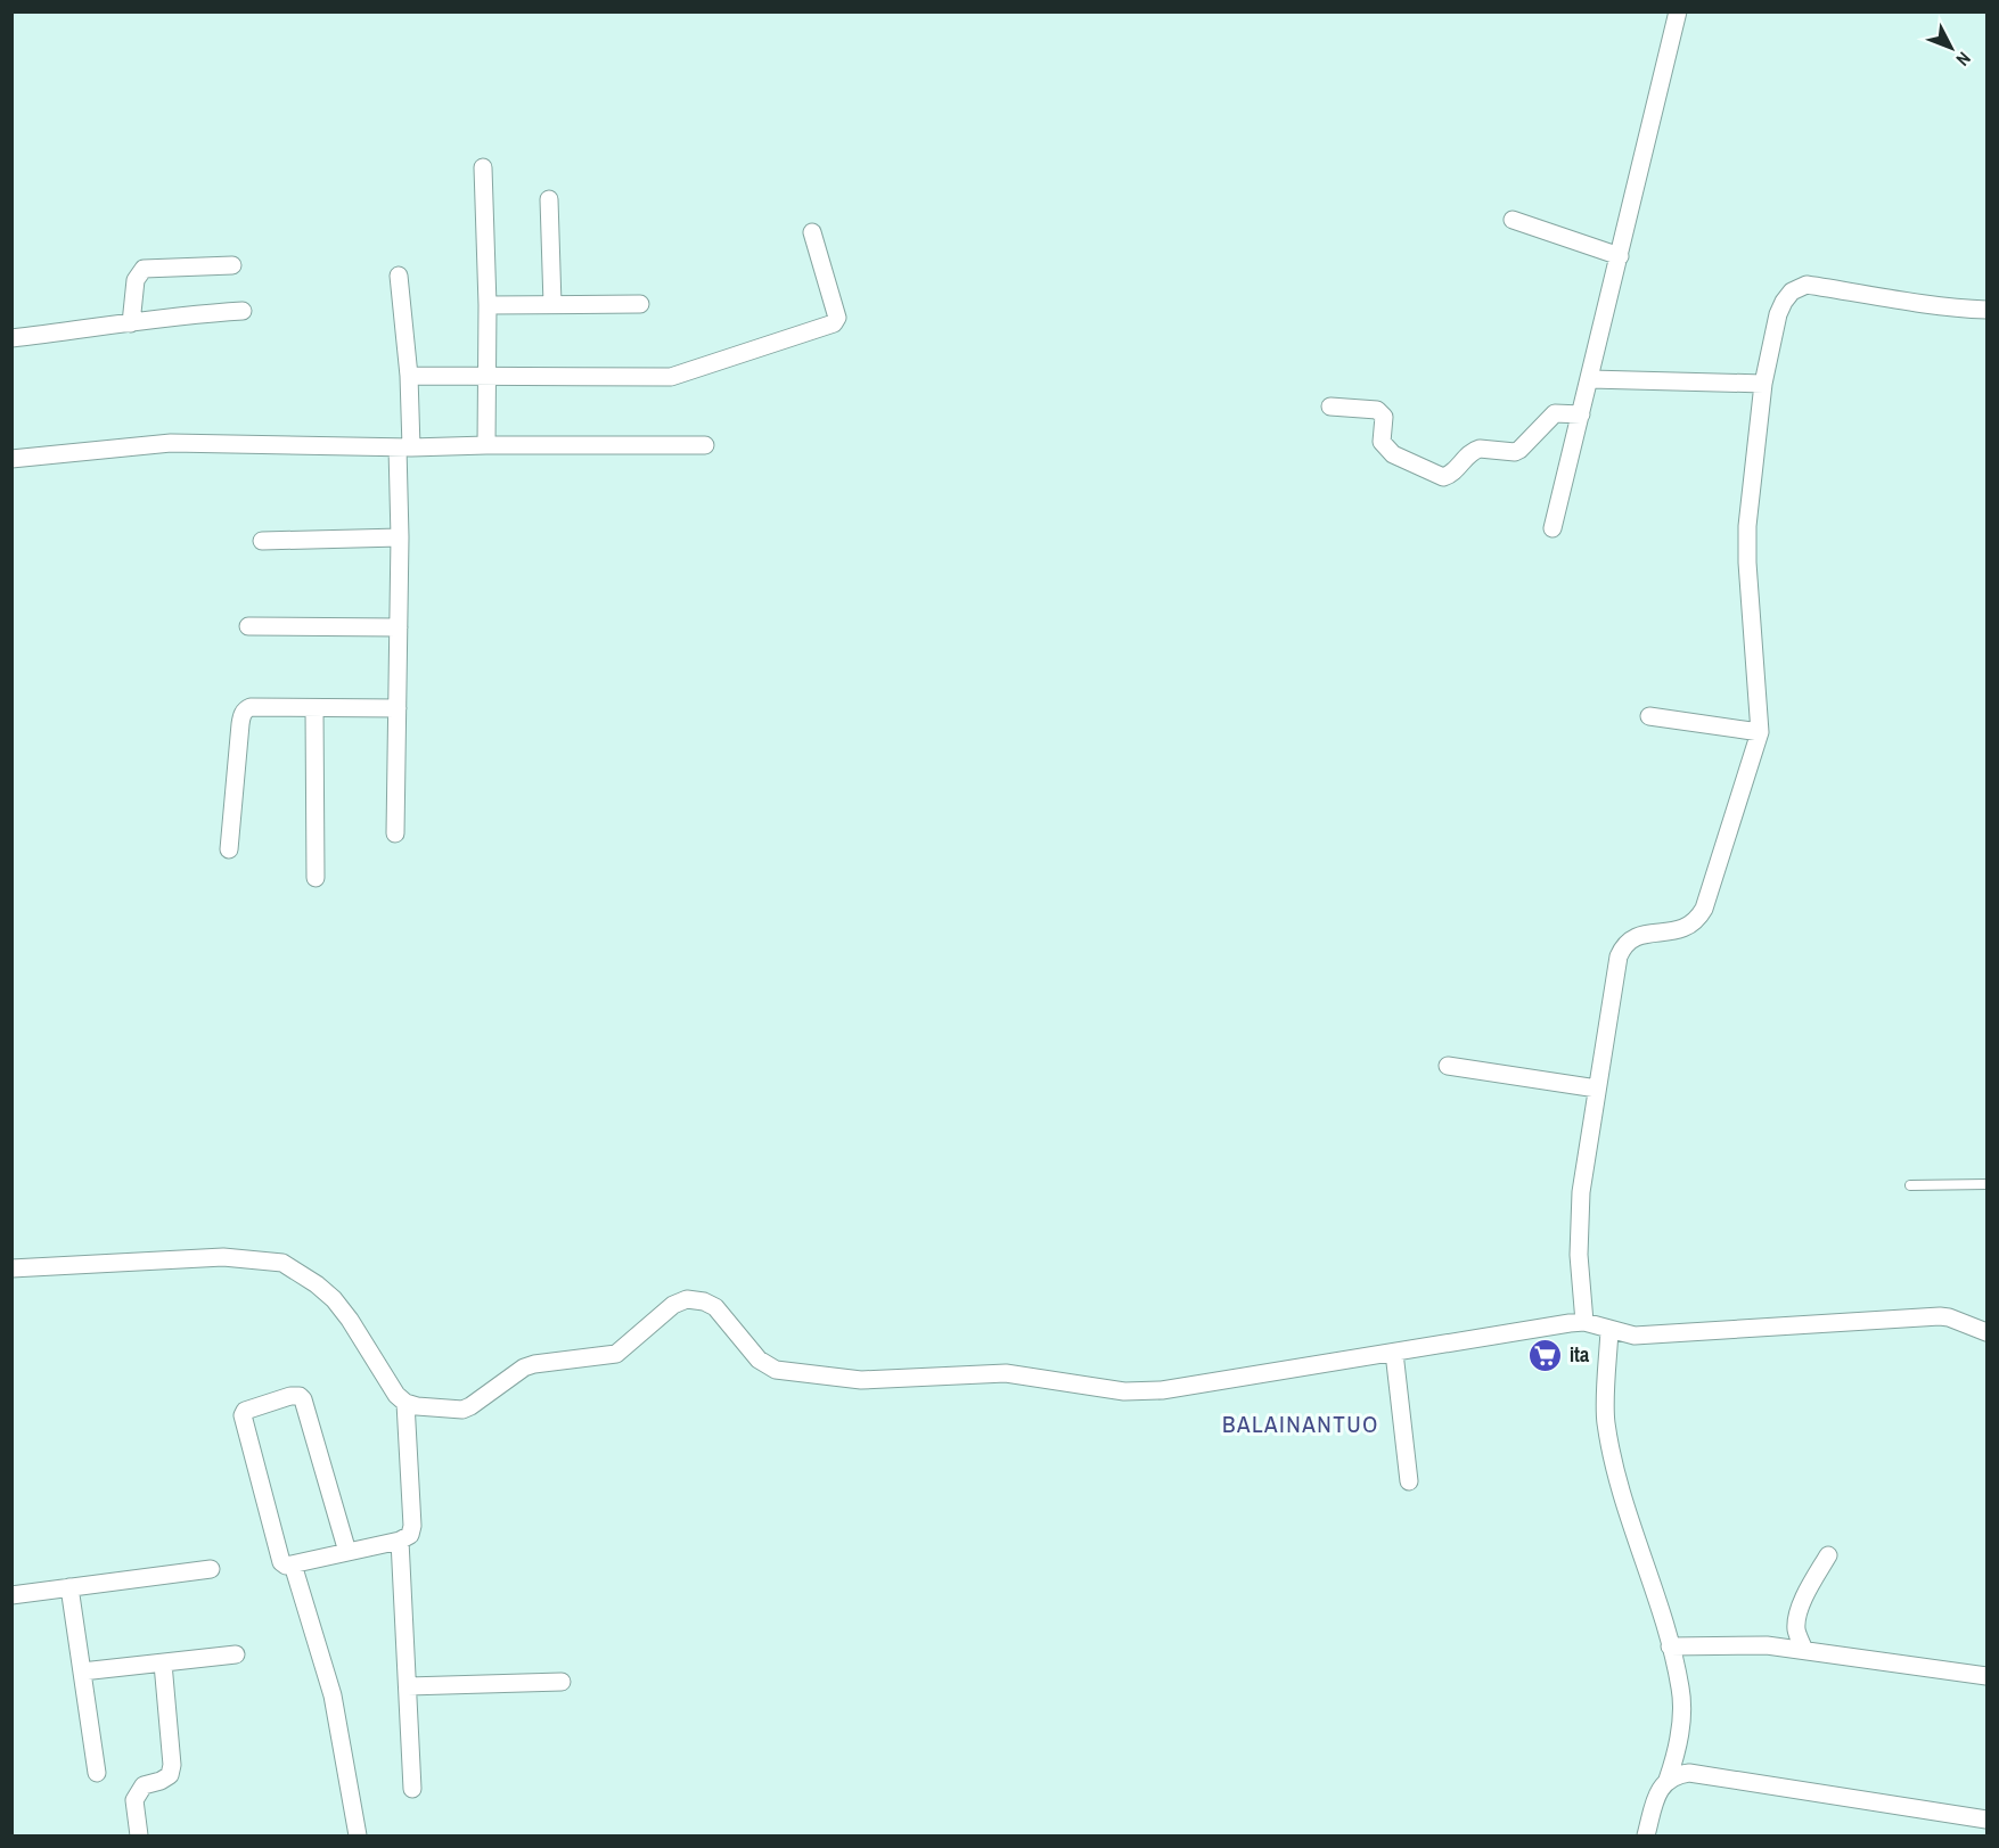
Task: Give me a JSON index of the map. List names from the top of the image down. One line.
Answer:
{"districts":["BALAINANTUO"],"places":{"supermarket":["ita"]},"north":"bottom right"}
